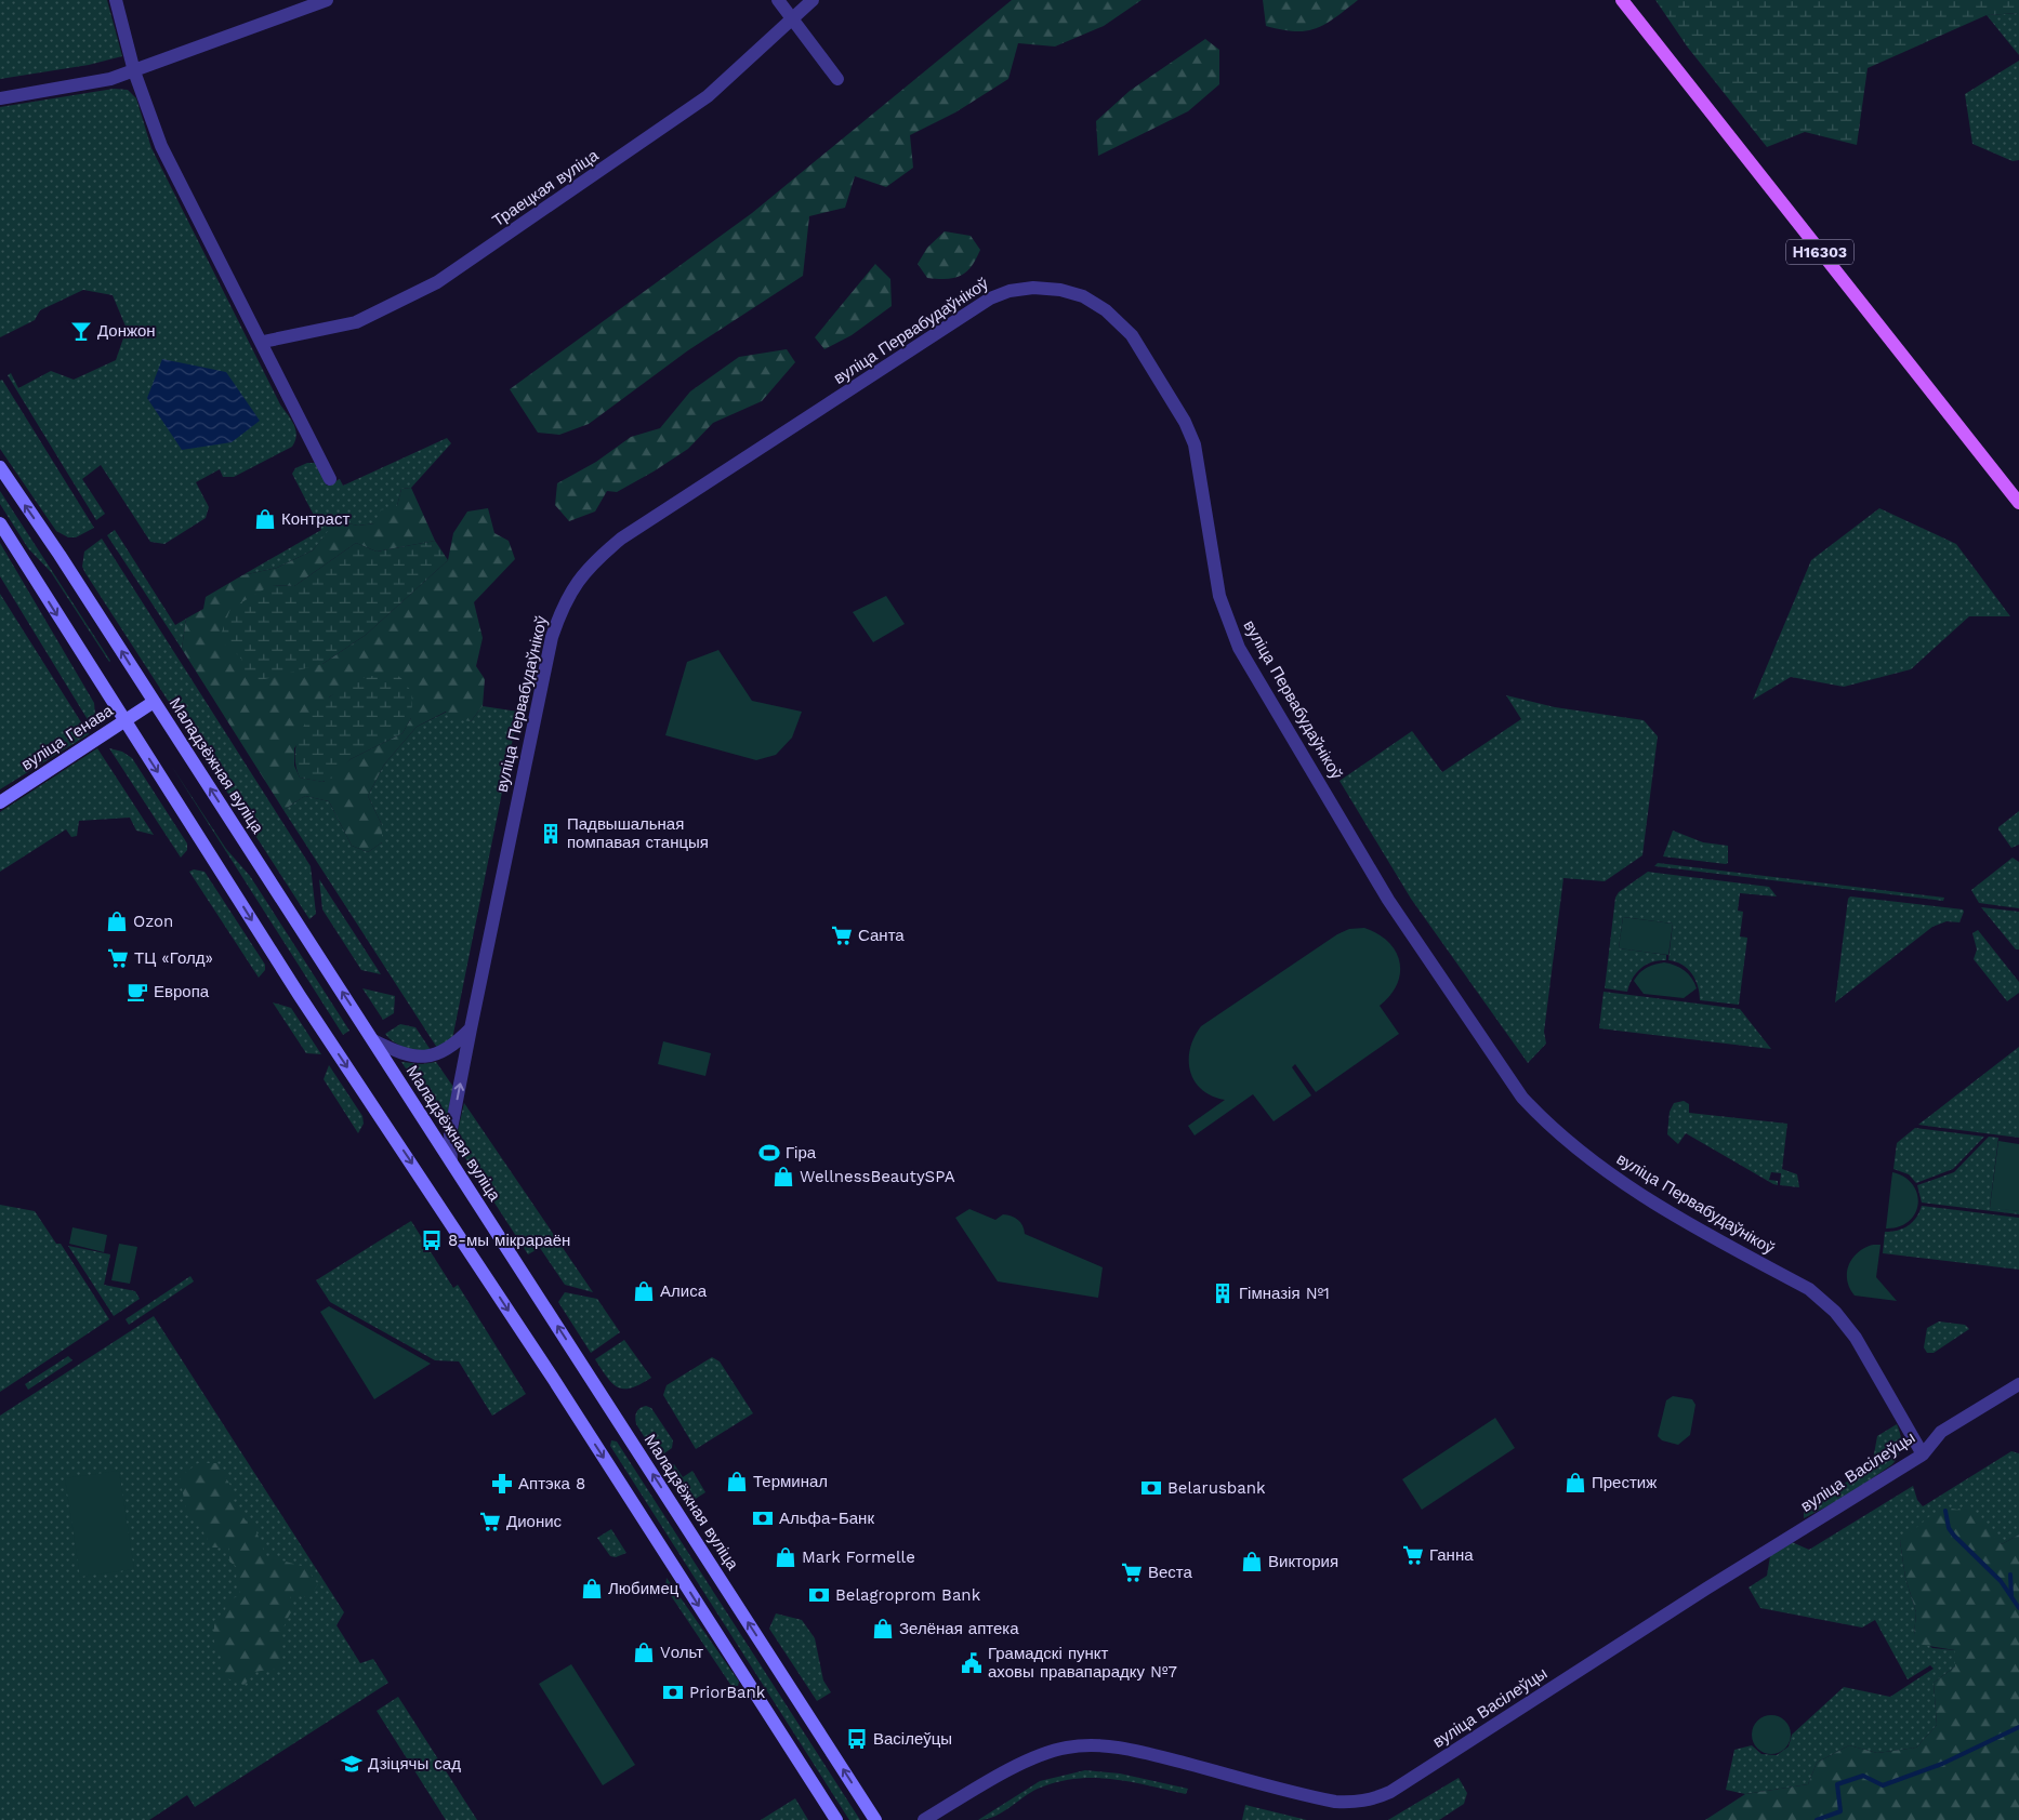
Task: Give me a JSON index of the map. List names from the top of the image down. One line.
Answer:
{"streets":{"main road":["Н16303","вуліца Генава","Маладзёжная вуліца"],"street":["Траецкая вуліца","вуліца Первабудаўнікоў","вуліца Васілеўцы"]},"crossings":[["вуліца Первабудаўнікоў","Маладзёжная вуліца"],["вуліца Первабудаўнікоў","вуліца Васілеўцы"],["вуліца Генава","Маладзёжная вуліца"]],"places":{"bar":["Донжон"],"shop":["Контраст","Ozon","WellnessBeautySPA","Алиса","Терминал","Престиж","Mark Formelle","Виктория","Любимец","Зелёная аптека","Vольт"],"building":["Падвышальная помпавая станцыя","Гімназія №1"],"supermarket":["Санта","ТЦ «Голд»","Дионис","Ганна","Веста"],"cafe":["Европа"],"sports":["Гіра"],"bus stop":["8-мы мікрараён","Васілеўцы"],"pharmacy":["Аптэка 8"],"bank":["Belarusbank","Альфа-Банк","Belagroprom Bank","PriorBank"],"public building":["Грамадскі пункт аховы правапарадку №7"],"school or university":["Дзіцячы сад"]}}
